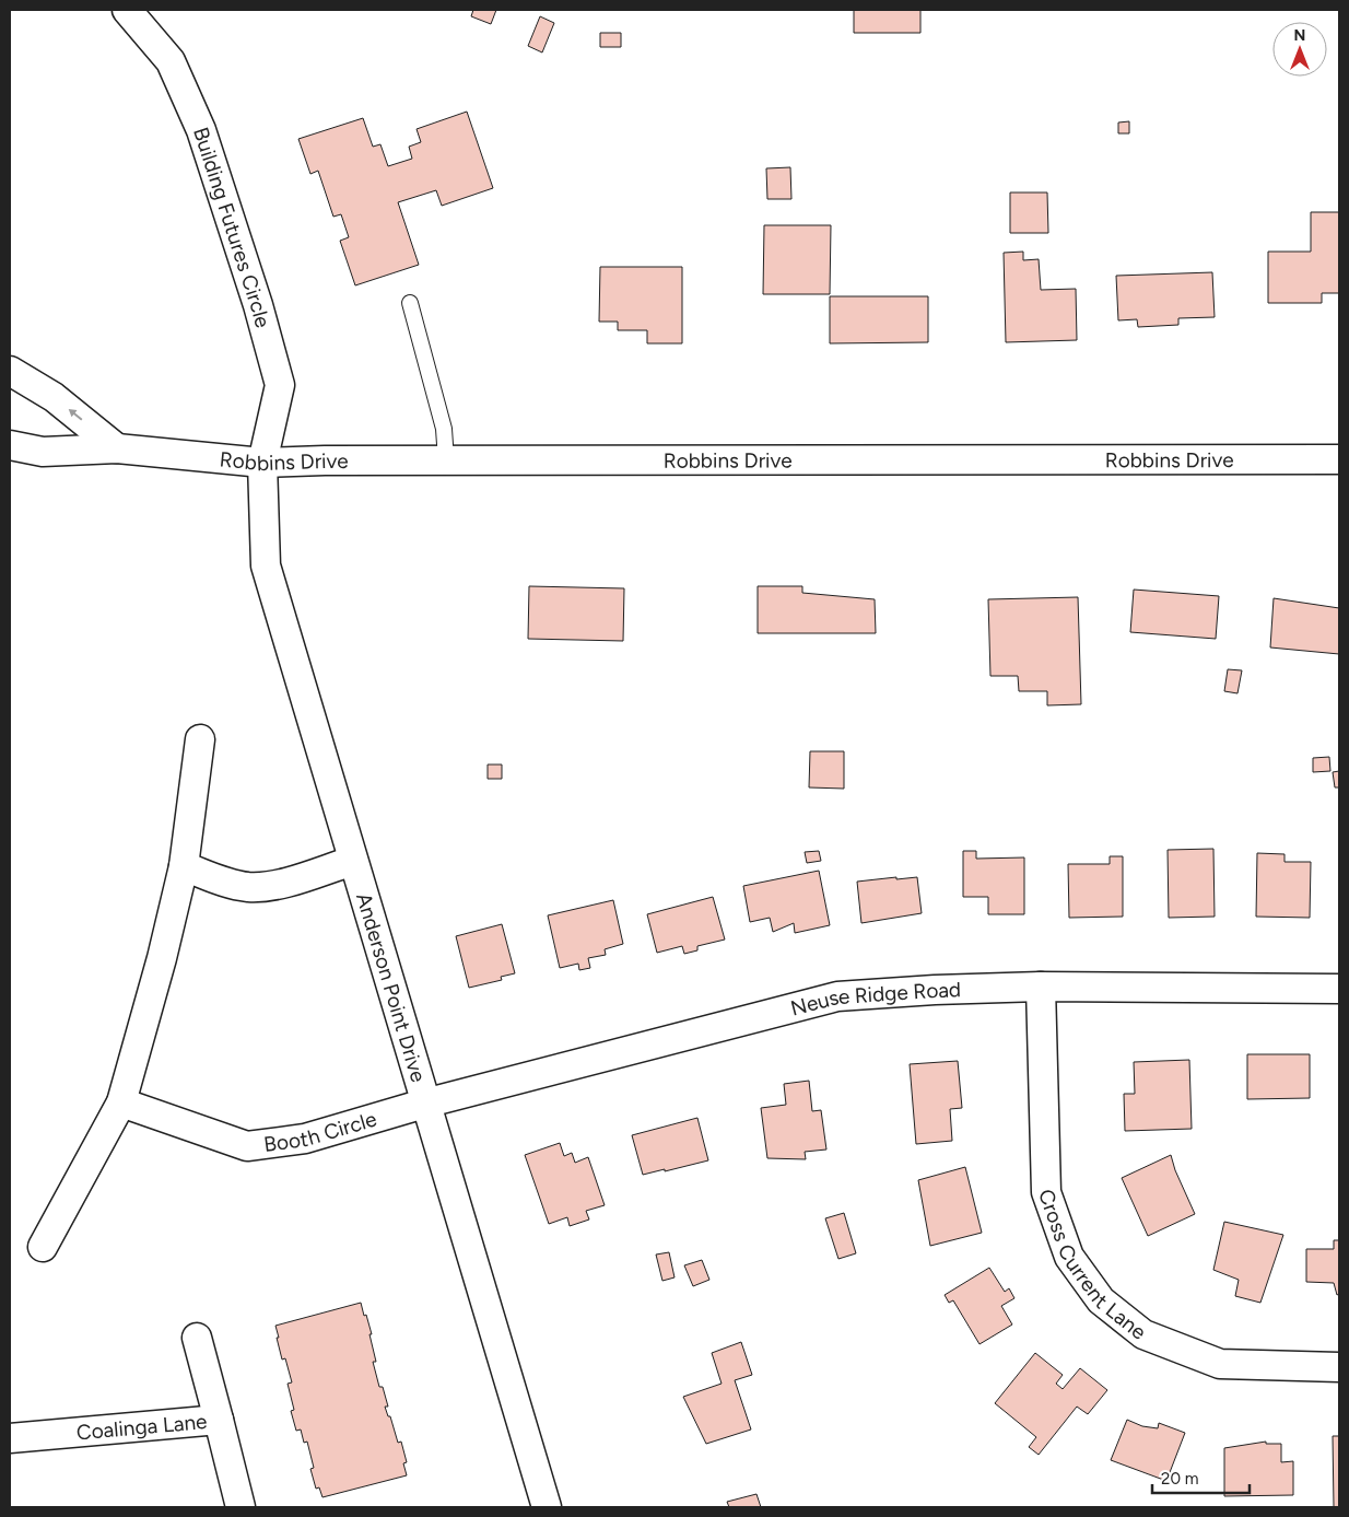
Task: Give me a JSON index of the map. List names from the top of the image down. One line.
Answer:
{"streets":{"street":["Building Futures Circle","Robbins Drive","Anderson Point Drive","Neuse Ridge Road","Booth Circle","Cross Current Lane","Coalinga Lane"]},"crossings":[["Building Futures Circle","Robbins Drive"],["Building Futures Circle","Anderson Point Drive"],["Robbins Drive","Anderson Point Drive"],["Anderson Point Drive","Neuse Ridge Road"],["Anderson Point Drive","Booth Circle"],["Neuse Ridge Road","Booth Circle"],["Neuse Ridge Road","Cross Current Lane"]],"scale_bar":"20 m","north":"top"}
